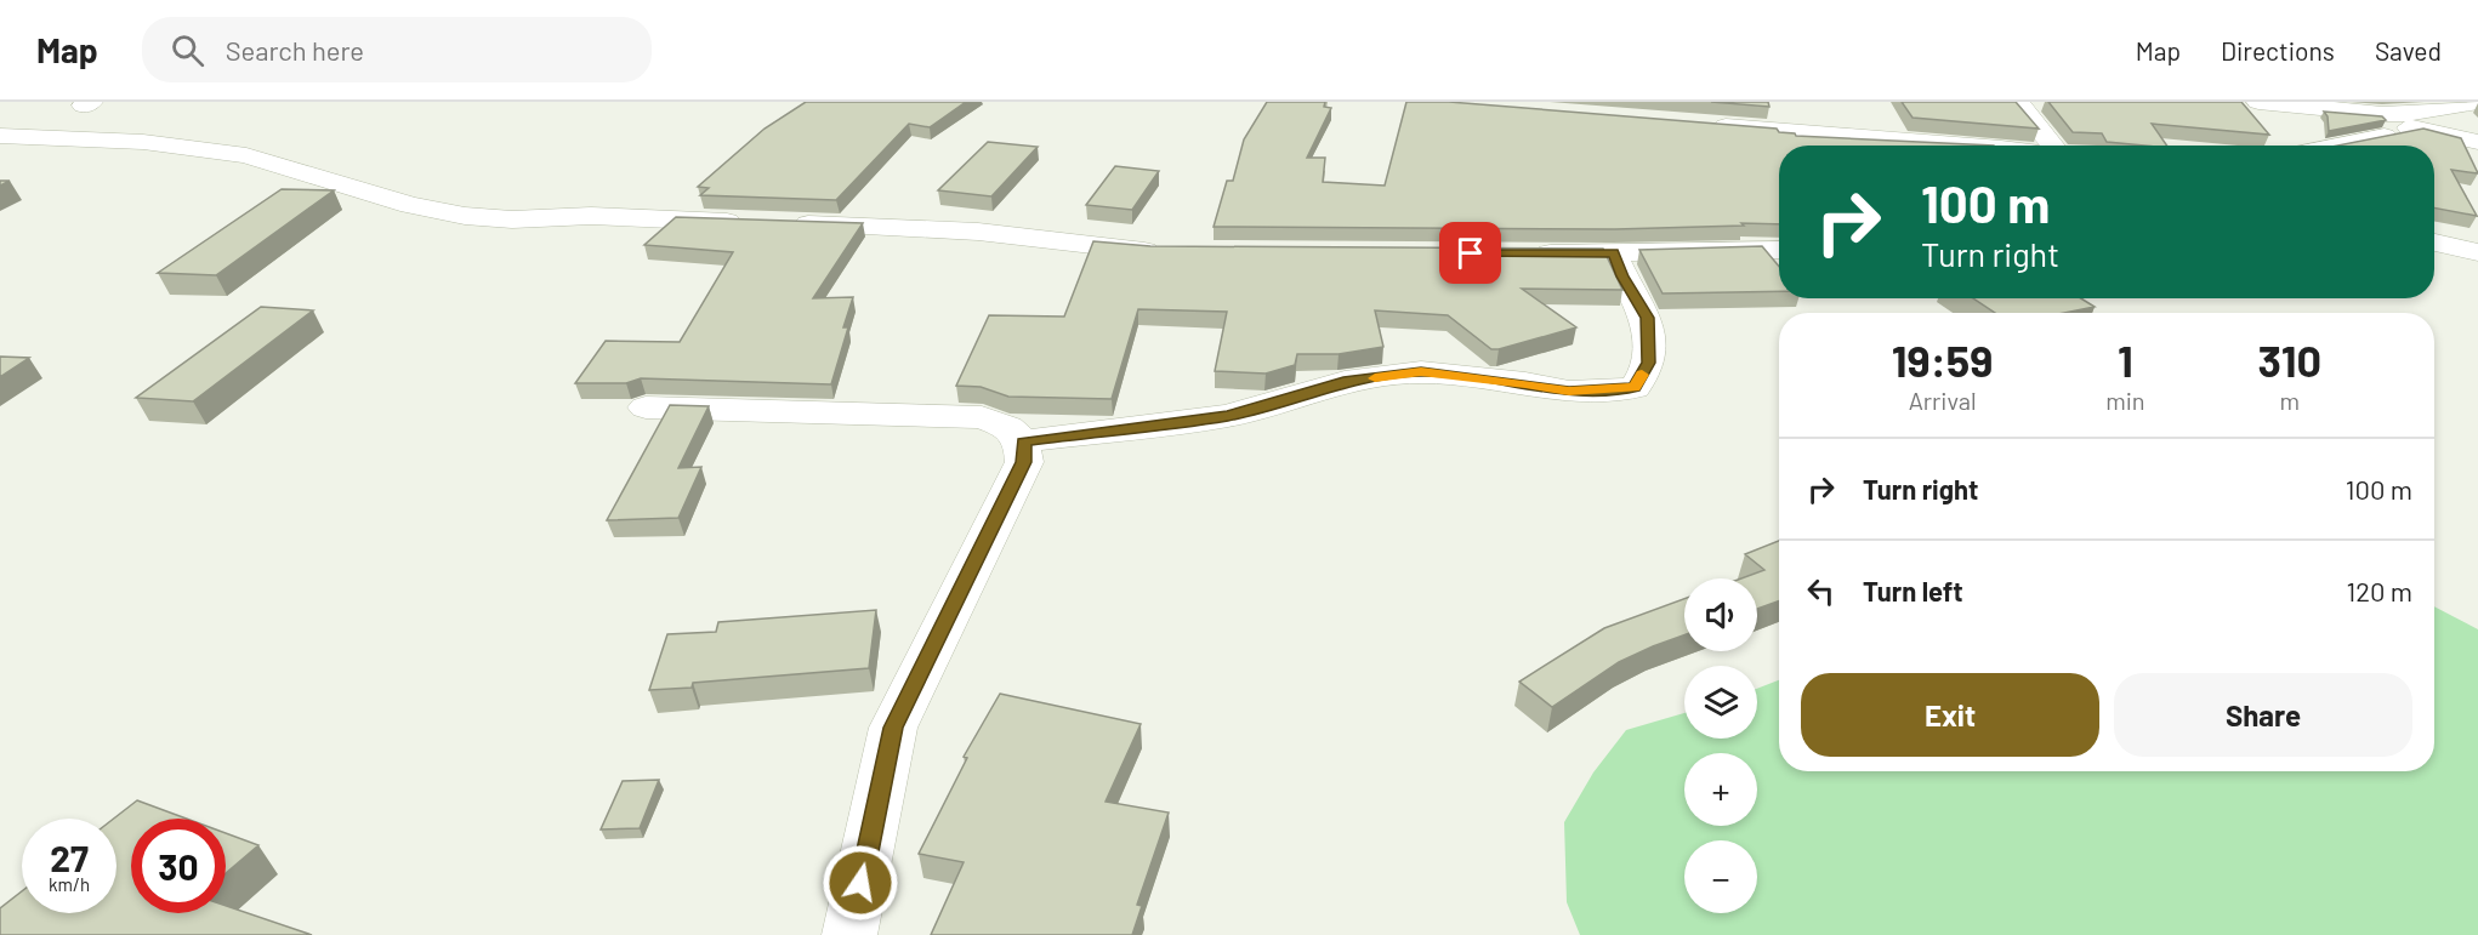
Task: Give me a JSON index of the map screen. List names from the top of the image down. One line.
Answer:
{"page":{"header":"Map","search":"Search here","nav":["Map","Directions","Saved"],"turn":["100 m","Turn right"],"eta":["19:59","Arrival","1","min","310","m"],"list":[{"name":"Turn right","value":"100 m"},{"name":"Turn left","value":"120 m"}],"map_buttons":["+","−"],"buttons":["Exit","Share"],"speed":"27 km/h","limit":"30"}}
